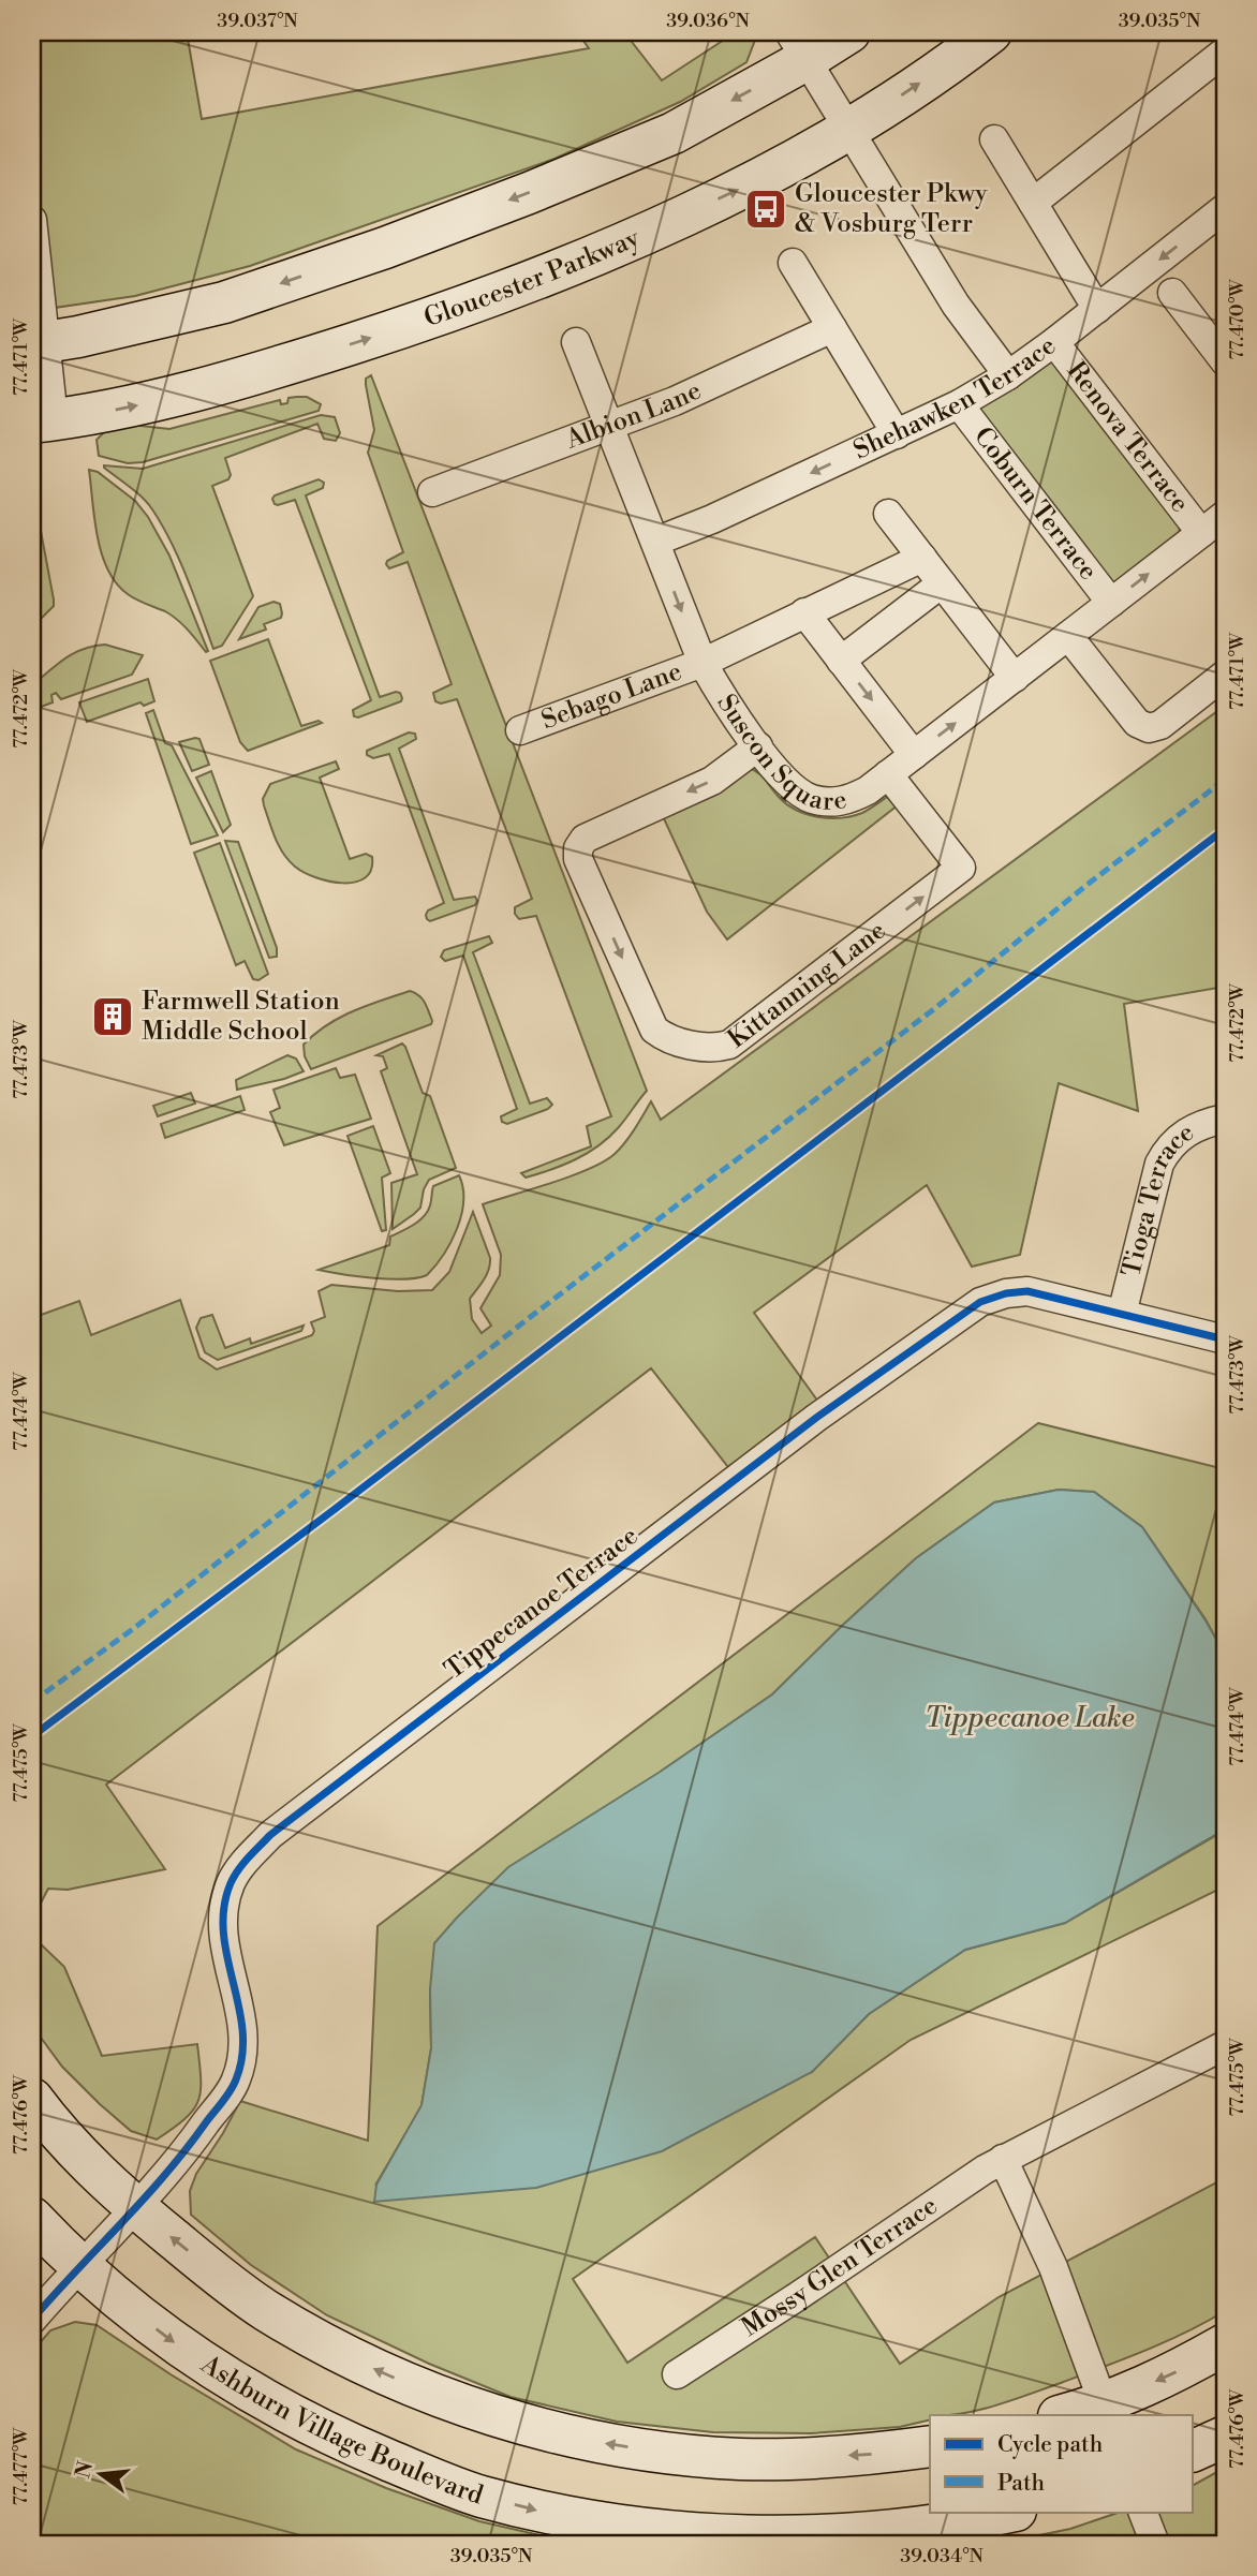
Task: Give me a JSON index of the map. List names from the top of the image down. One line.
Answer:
{"streets":{"main road":["Gloucester Parkway","Ashburn Village Boulevard"],"street":["Shehawken Terrace","Albion Lane","Renova Terrace","Coburn Terrace","Sebago Lane","Suscon Square","Kittanning Lane","Tioga Terrace","Tippecanoe Terrace","Mossy Glen Terrace"]},"crossings":[["Shehawken Terrace","Renova Terrace"],["Shehawken Terrace","Coburn Terrace"],["Shehawken Terrace","Suscon Square"],["Albion Lane","Suscon Square"],["Renova Terrace","Suscon Square"],["Coburn Terrace","Suscon Square"],["Sebago Lane","Suscon Square"],["Suscon Square","Kittanning Lane"],["Tioga Terrace","Tippecanoe Terrace"],["Tippecanoe Terrace","Ashburn Village Boulevard"]],"water":["Tippecanoe Lake"],"places":{"bus stop":["Gloucester Pkwy & Vosburg Terr"],"building":["Farmwell Station Middle School"]},"legend":["Cycle path","Path"],"north":"left","coordinates":["39.037°N","39.036°N","39.035°N","77.470°W","77.471°W","77.472°W","77.473°W","77.474°W","77.475°W","77.476°W","77.477°W","39.034°N"]}
